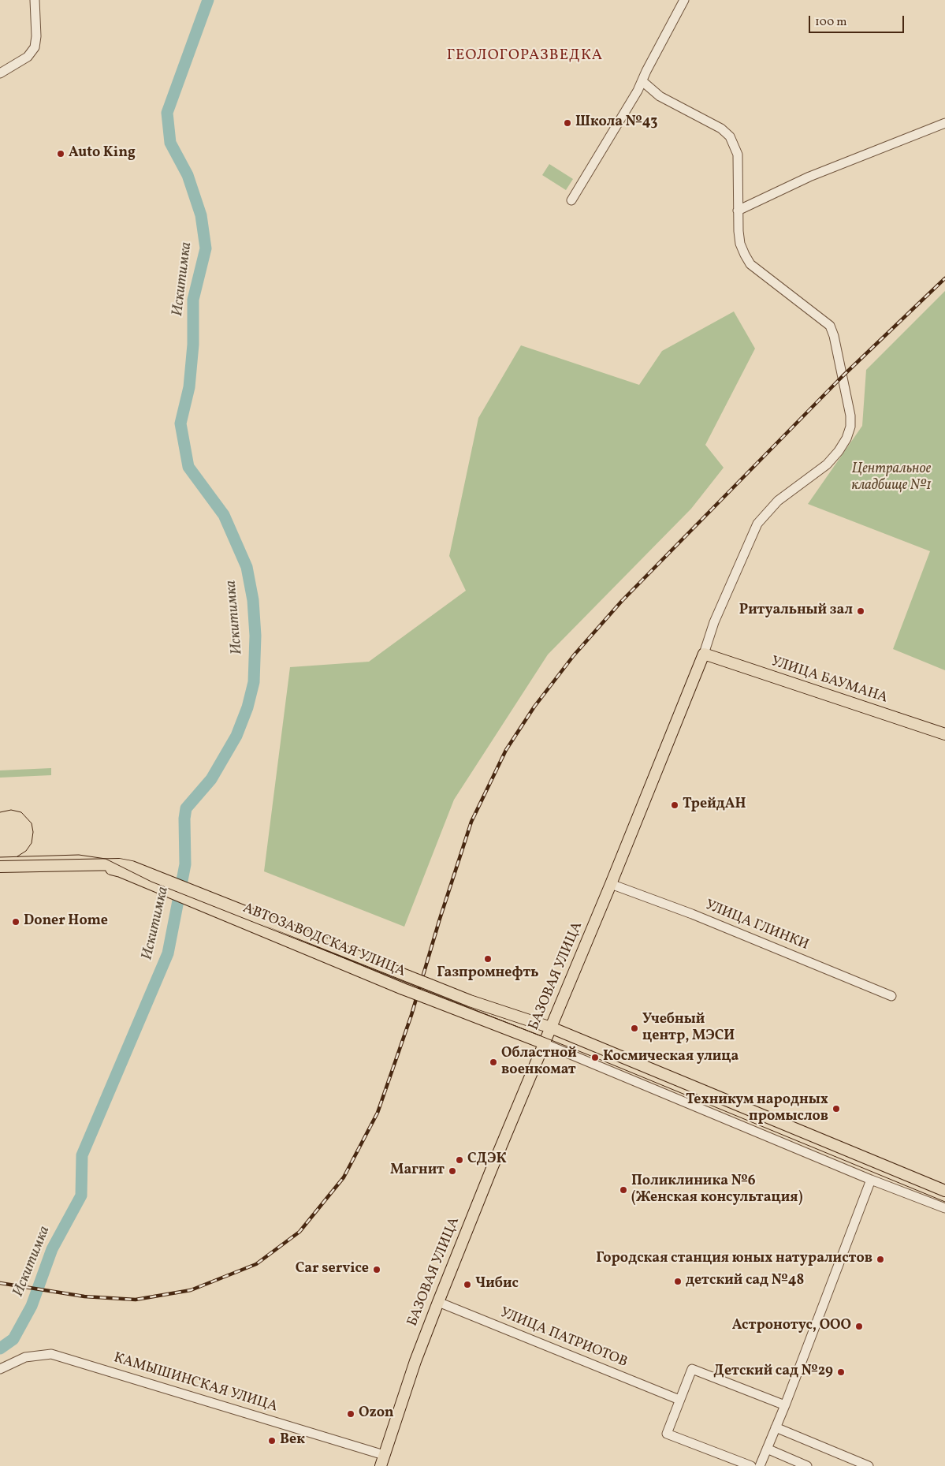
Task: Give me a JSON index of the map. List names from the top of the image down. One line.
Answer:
{"streets":{"main road":["УЛИЦА БАУМАНА","АВТОЗАВОДСКАЯ УЛИЦА","БАЗОВАЯ УЛИЦА"],"street":["УЛИЦА ГЛИНКИ","УЛИЦА ПАТРИОТОВ","КАМЫШИНСКАЯ УЛИЦА"]},"crossings":[["УЛИЦА БАУМАНА","БАЗОВАЯ УЛИЦА"],["УЛИЦА ГЛИНКИ","БАЗОВАЯ УЛИЦА"],["АВТОЗАВОДСКАЯ УЛИЦА","БАЗОВАЯ УЛИЦА"],["БАЗОВАЯ УЛИЦА","УЛИЦА ПАТРИОТОВ"],["БАЗОВАЯ УЛИЦА","КАМЫШИНСКАЯ УЛИЦА"]],"districts":["ГЕОЛОГОРАЗВЕДКА"],"water":["Искитимка"],"parks":["Центральное кладбище №1"],"places":["Школа №43","Auto King","Ритуальный зал","ТрейдАН","Doner Home","Газпромнефть","Учебный центр, МЭСИ","Космическая улица","Областной военкомат","Техникум народных промыслов","СДЭК","Магнит","Поликлиника №6 (Женская консультация)","Городская станция юных натуралистов","Car service","детский сад №48","Чибис","Астронотус, ООО","Детский сад №29","Ozon","Век"],"scale_bar":"100 m"}
